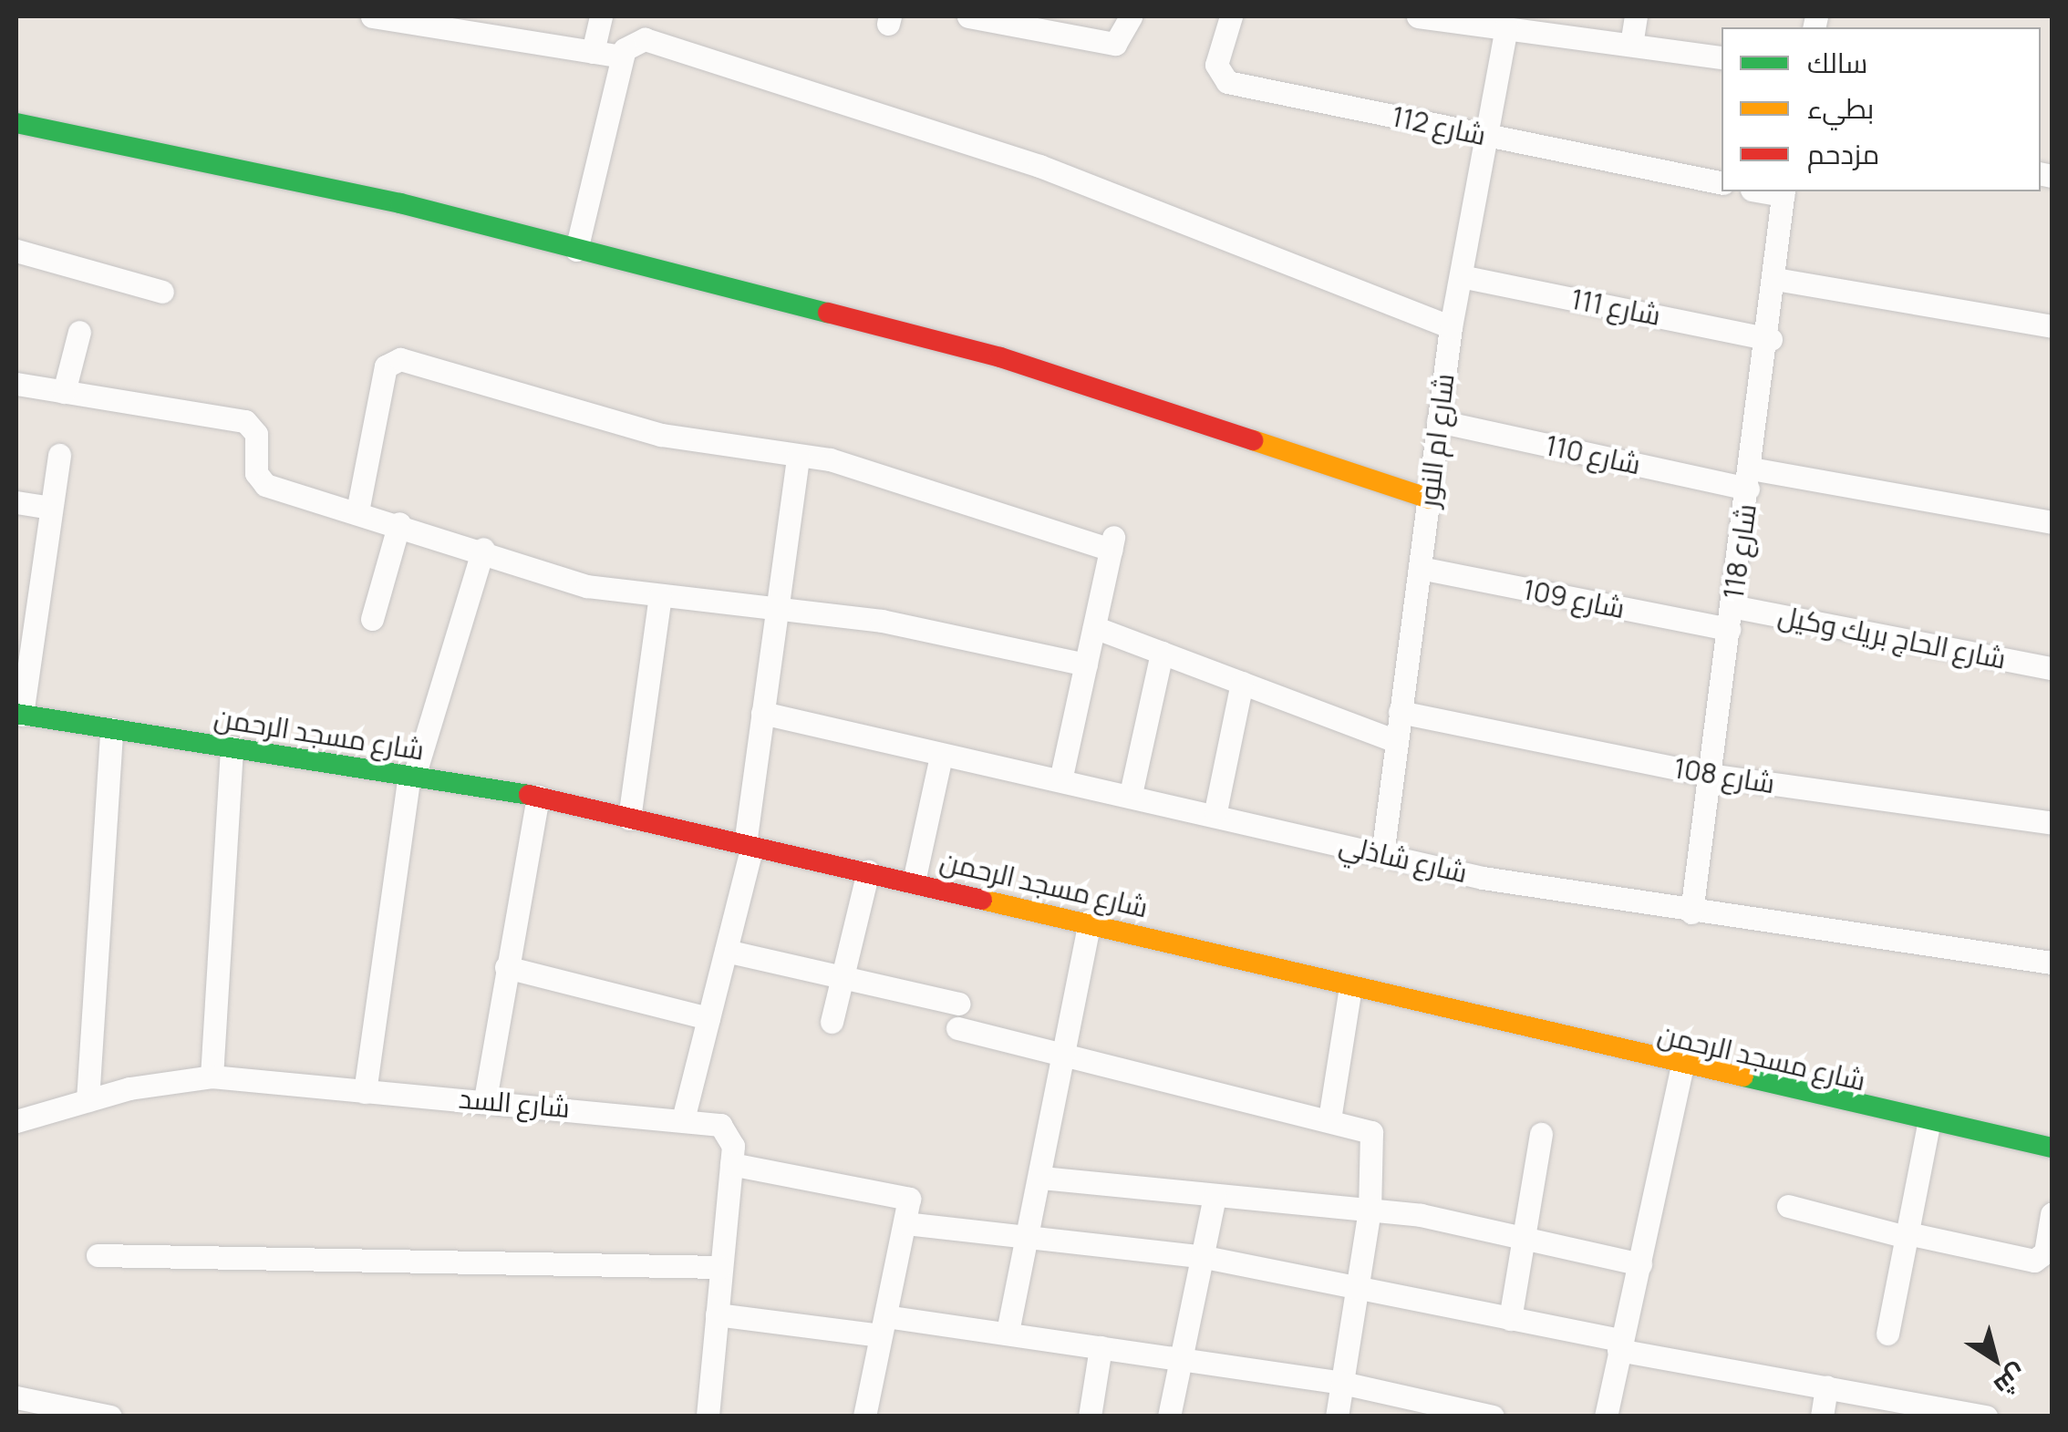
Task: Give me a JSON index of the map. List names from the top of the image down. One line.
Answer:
{"streets":{"street":["شارع 112","شارع 111","شارع ام النور","شارع 110","شارع 118","شارع 109","شارع الحاج بريك وكيل","شارع مسجد الرحمن","شارع 108","شارع شاذلي","شارع السد"]},"crossings":[["شارع 112","شارع ام النور"],["شارع 111","شارع ام النور"],["شارع 111","شارع 118"],["شارع ام النور","شارع 110"],["شارع ام النور","شارع 109"],["شارع ام النور","شارع 108"],["شارع ام النور","شارع شاذلي"],["شارع 110","شارع 118"],["شارع 118","شارع 109"],["شارع 118","شارع الحاج بريك وكيل"],["شارع 118","شارع 108"],["شارع 118","شارع شاذلي"],["شارع 109","شارع الحاج بريك وكيل"]],"legend":["سالك","بطيء","مزدحم"],"north":"bottom right"}
